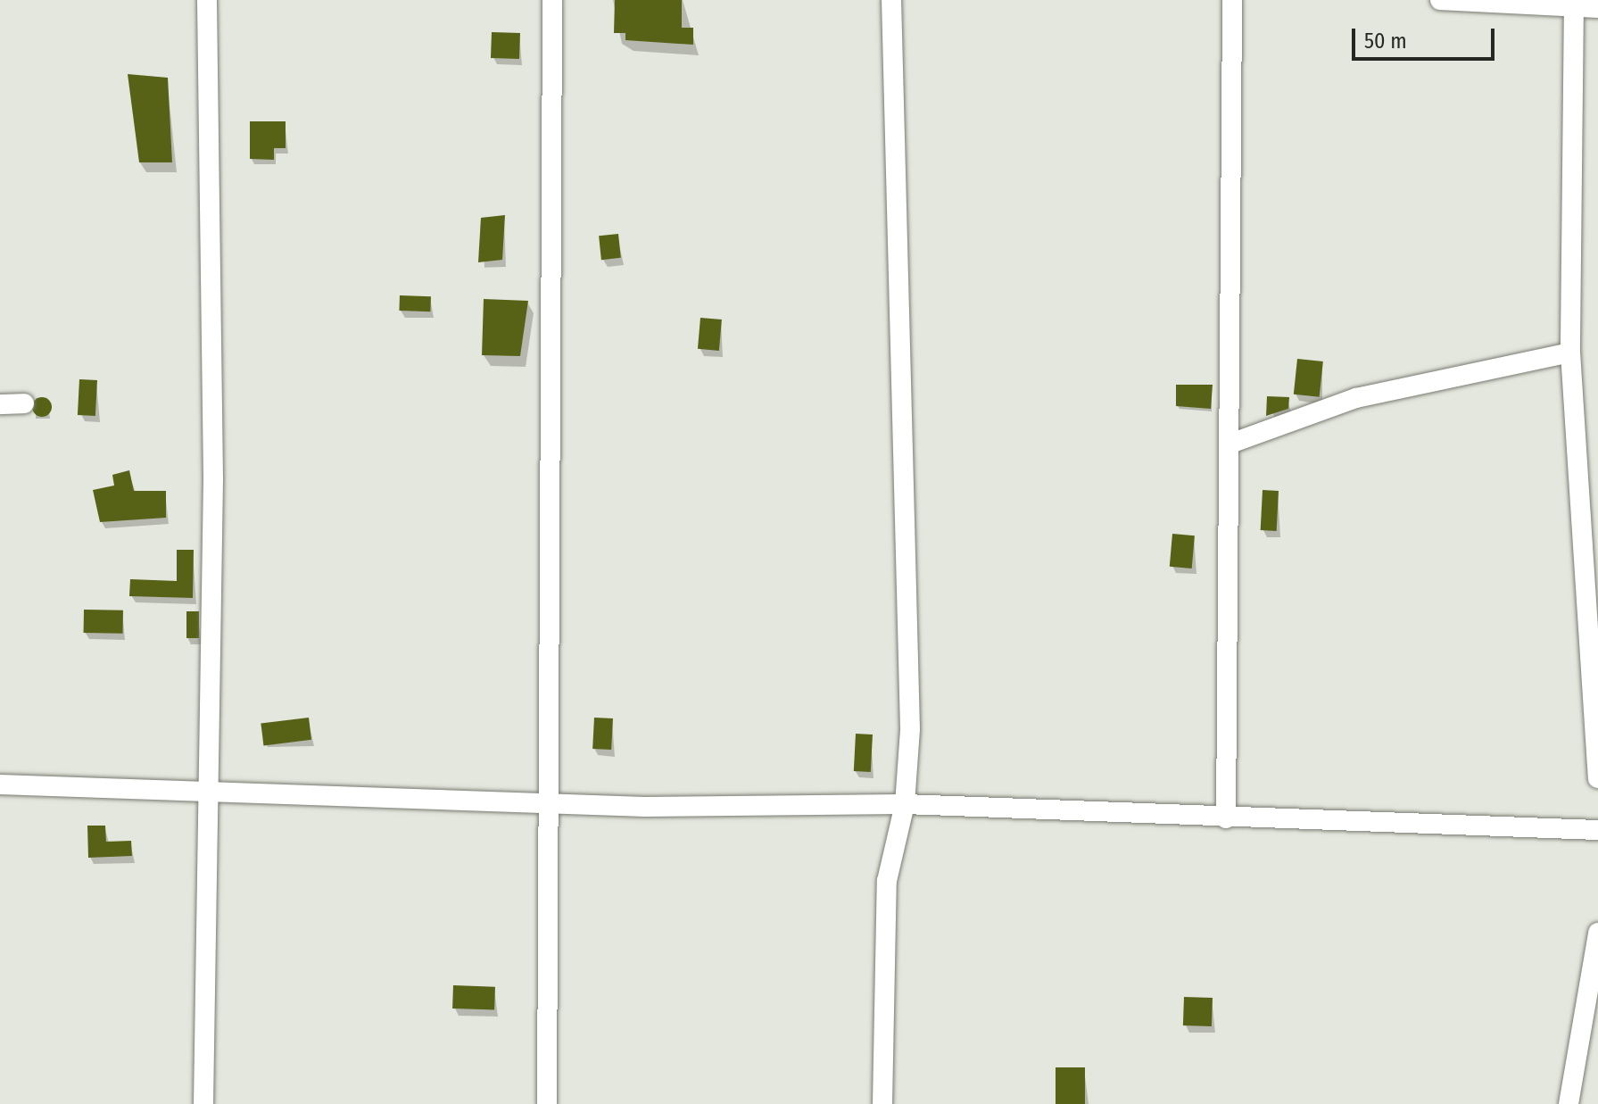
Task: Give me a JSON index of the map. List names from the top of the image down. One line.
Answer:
{"scale_bar":"50 m"}
